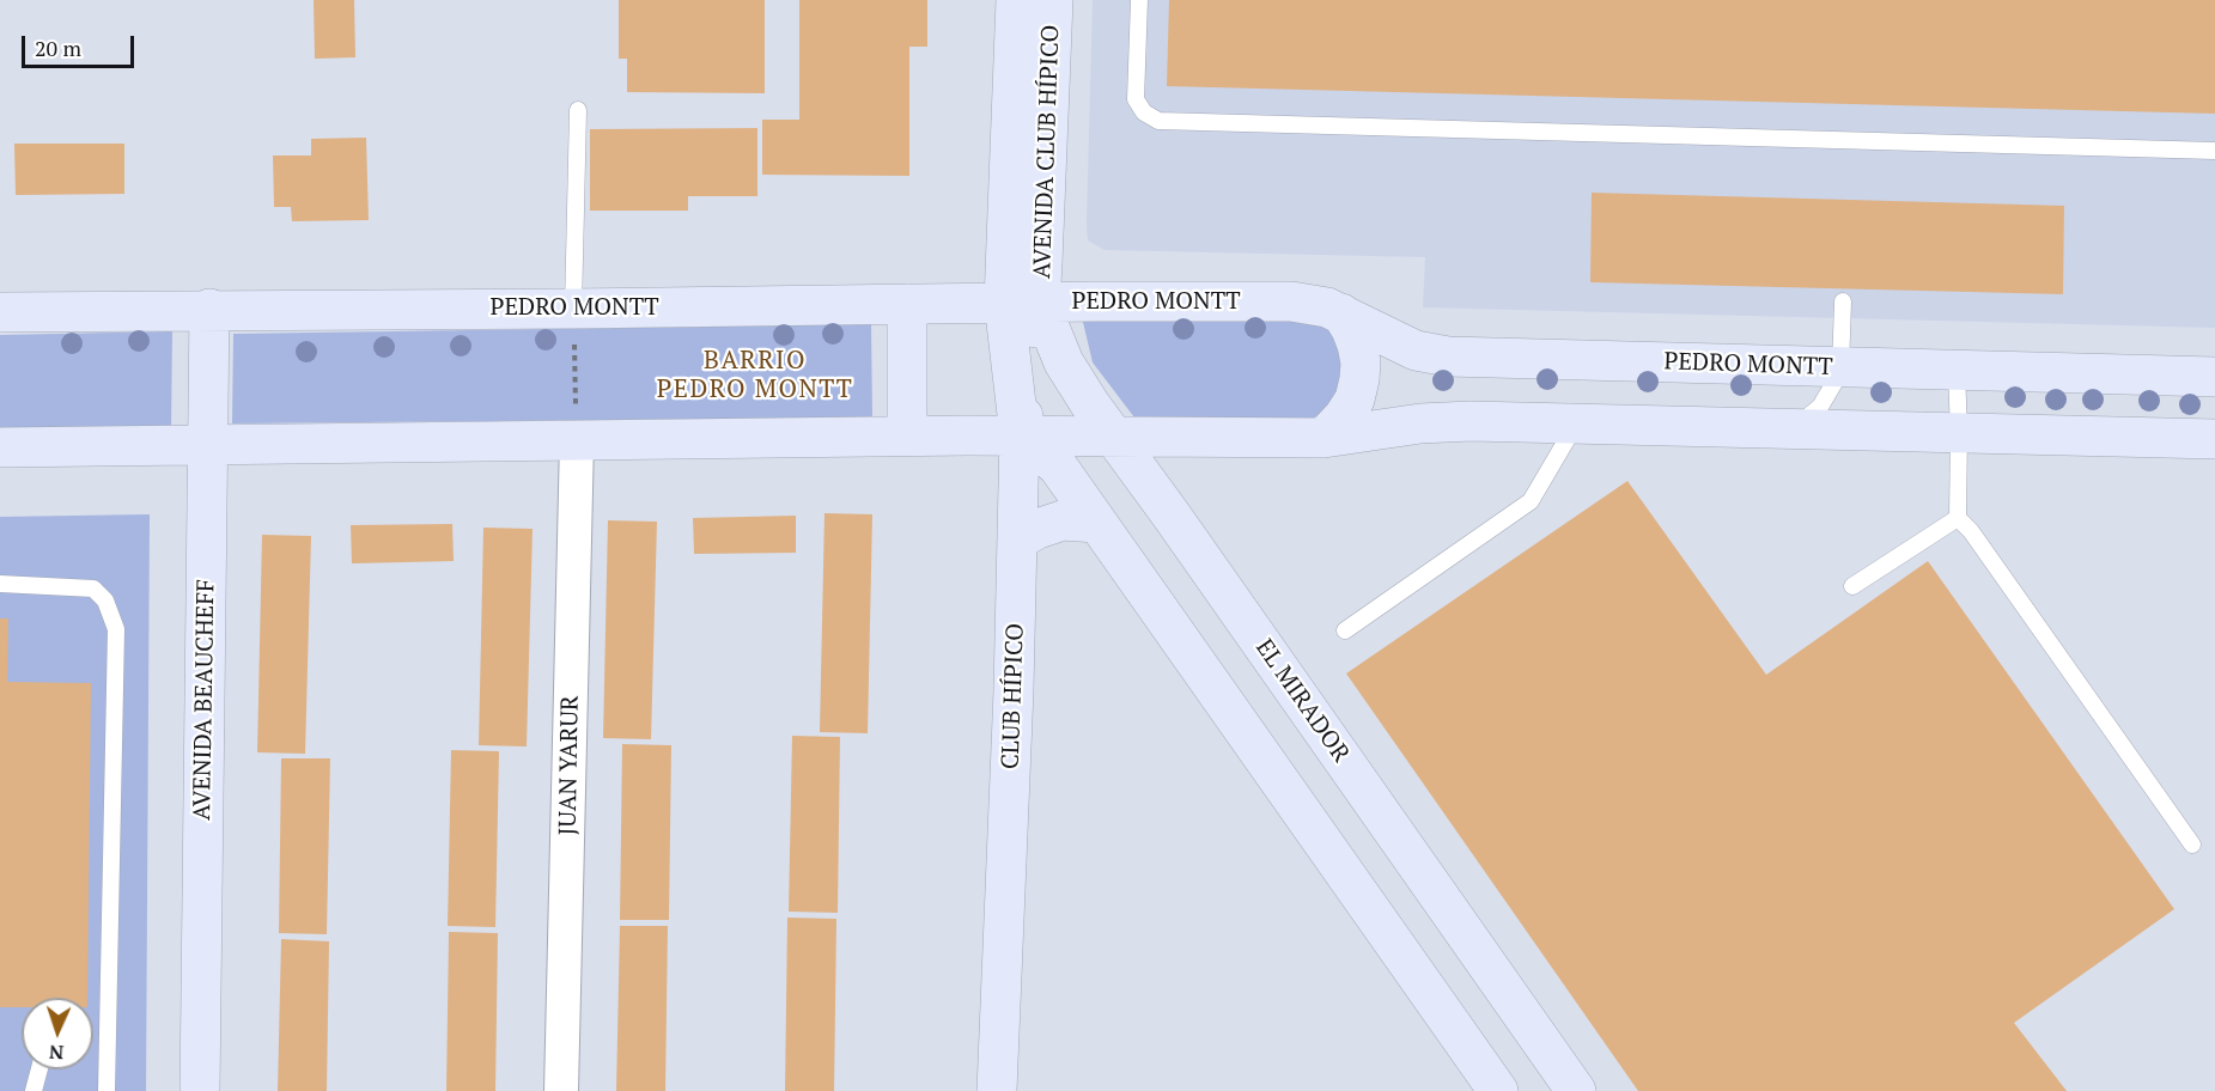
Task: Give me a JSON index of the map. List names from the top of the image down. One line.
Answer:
{"streets":{"main road":["AVENIDA CLUB HÍPICO","PEDRO MONTT","CLUB HÍPICO","AVENIDA BEAUCHEFF","EL MIRADOR"],"street":["JUAN YARUR"]},"crossings":[["AVENIDA CLUB HÍPICO","PEDRO MONTT"],["AVENIDA CLUB HÍPICO","CLUB HÍPICO"],["AVENIDA CLUB HÍPICO","EL MIRADOR"],["PEDRO MONTT","CLUB HÍPICO"],["PEDRO MONTT","AVENIDA BEAUCHEFF"],["PEDRO MONTT","EL MIRADOR"],["CLUB HÍPICO","EL MIRADOR"]],"districts":["BARRIO PEDRO MONTT"],"scale_bar":"20 m","north":"bottom"}
